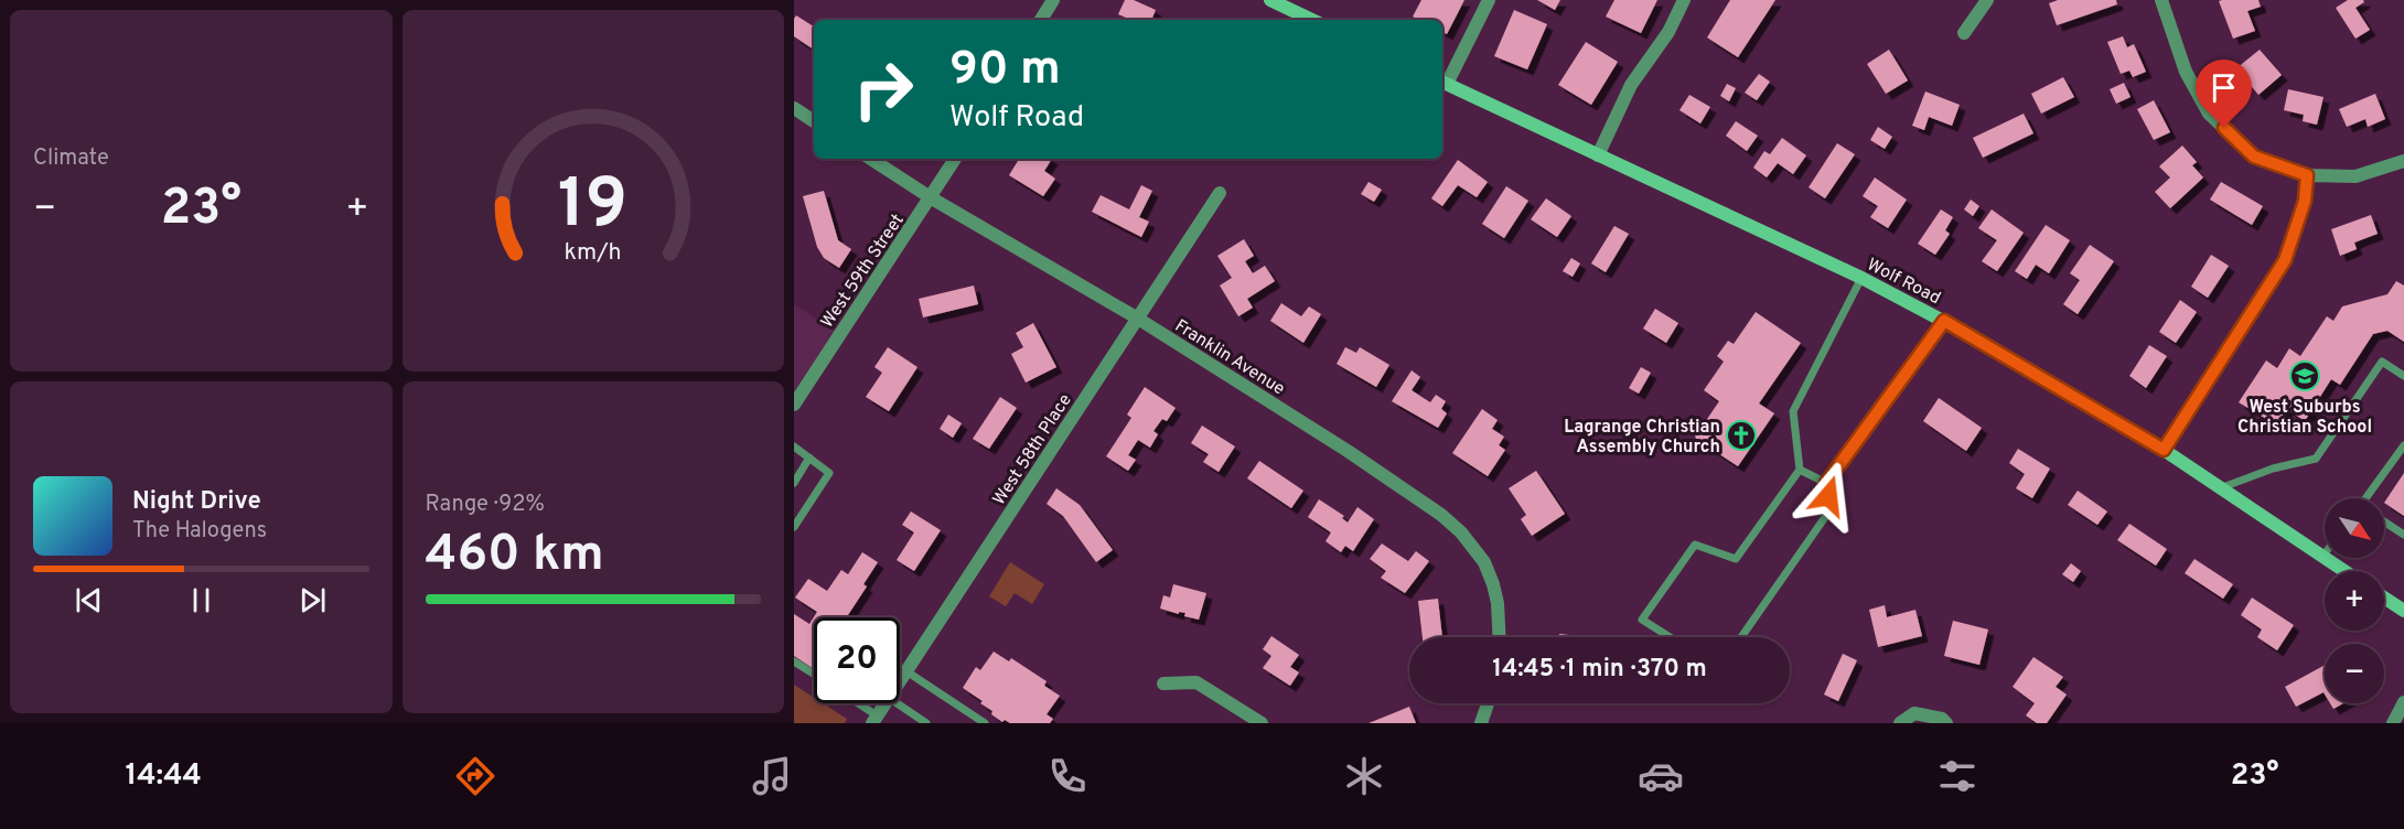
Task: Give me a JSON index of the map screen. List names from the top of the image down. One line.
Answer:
{"streets":{"main road":["Wolf Road"],"street":["West 59th Street","Franklin Avenue","West 58th Place"]},"crossings":[["West 59th Street","Franklin Avenue"],["Franklin Avenue","West 58th Place"]],"places":{"school or university":["West Suburbs Christian School"],"church":["Lagrange Christian Assembly Church"]},"north":"bottom right","page":{"tile":["Climate",["Range · 92%","460 km"]],"turn":["90 m","Wolf Road"],"heat":["−","23°","+"],"song":["Night Drive","The Halogens"],"map_buttons":["+","−"],"limit":"20","trip":"14:45 · 1 min · 370 m","tabs":["14:44","23°"],"gauge":["19","km/h"]}}
